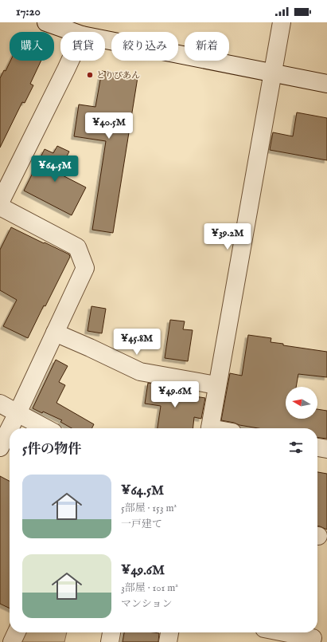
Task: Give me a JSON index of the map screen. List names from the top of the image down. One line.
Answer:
{"places":["とりびあん"],"north":"left","page":{"status":"17:20","chip":["購入","賃貸","絞り込み","新着"],"price":["¥40.5M","¥64.5M","¥39.2M","¥45.8M","¥49.6M"],"heading":"5件の物件","list":[{"name":"¥64.5M","note":"5部屋 · 153 m² · 一戸建て"},{"name":"¥49.6M","note":"3部屋 · 101 m² · マンション"}]}}
